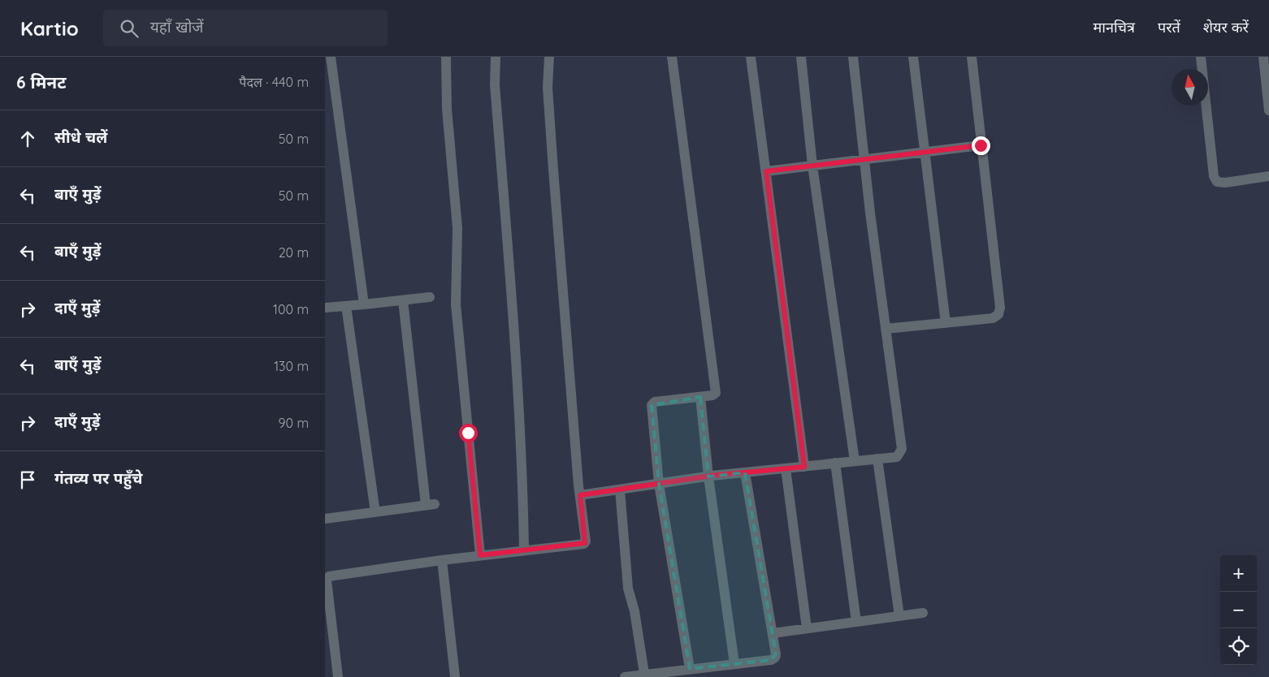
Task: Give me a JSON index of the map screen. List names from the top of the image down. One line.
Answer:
{"north":"top","page":{"header":"Kartio","search":"यहाँ खोजें","nav":["मानचित्र","परतें","शेयर करें"],"heading":["6 मिनट","पैदल · 440 m"],"list":[["सीधे चलें","50 m"],["बाएँ मुड़ें","50 m"],["बाएँ मुड़ें","20 m"],["दाएँ मुड़ें","100 m"],["बाएँ मुड़ें","130 m"],["दाएँ मुड़ें","90 m"],"गंतव्य पर पहुँचे"],"map_buttons":["+","−"]}}
